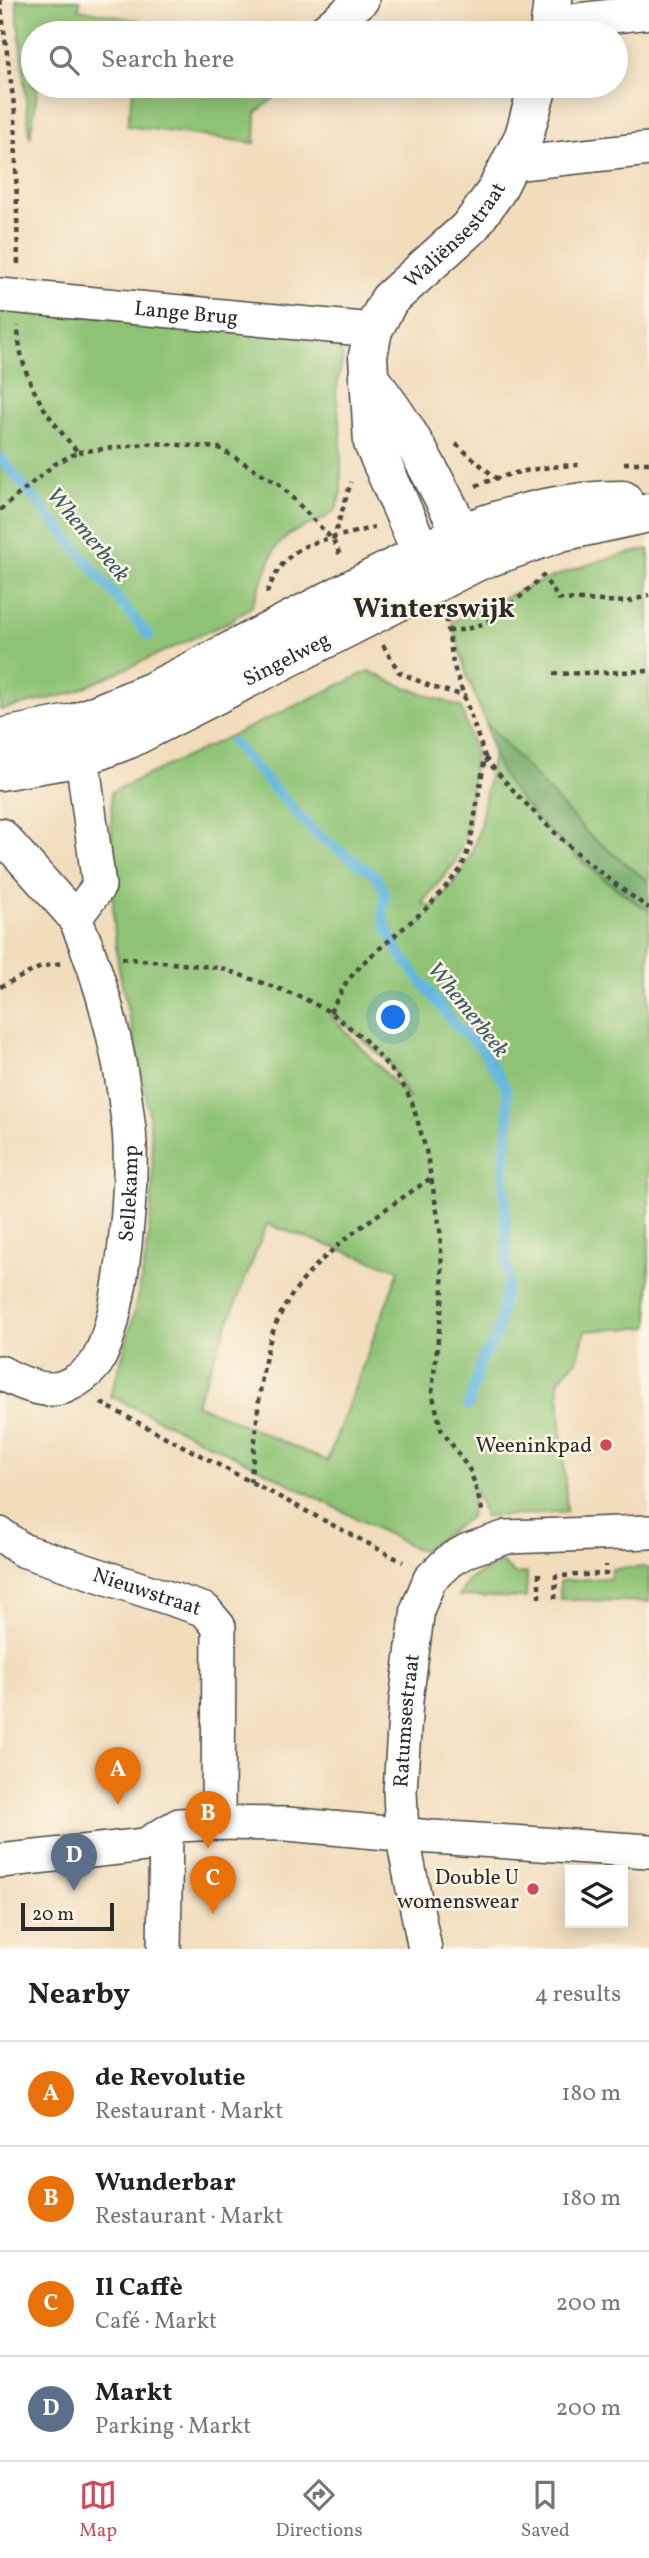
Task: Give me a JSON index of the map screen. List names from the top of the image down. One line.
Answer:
{"streets":{"main road":["Waliënsestraat","Singelweg"],"street":["Lange Brug","Sellekamp","Nieuwstraat","Ratumsestraat"]},"crossings":[["Waliënsestraat","Lange Brug"],["Waliënsestraat","Singelweg"]],"districts":["Winterswijk"],"water":["Whemerbeek"],"places":["Weeninkpad","Double U womenswear"],"scale_bar":"20 m","page":{"search":"Search here","pins":["A","B","D","C"],"scale":"20 m","heading":["Nearby","4 results"],"list":[{"mark":"A","name":"de Revolutie","note":"Restaurant · Markt","value":"180 m"},{"mark":"B","name":"Wunderbar","note":"Restaurant · Markt","value":"180 m"},{"mark":"C","name":"Il Caffè","note":"Café · Markt","value":"200 m"},{"mark":"D","name":"Markt","note":"Parking · Markt","value":"200 m"}],"nav":["Map","Directions","Saved"]}}
